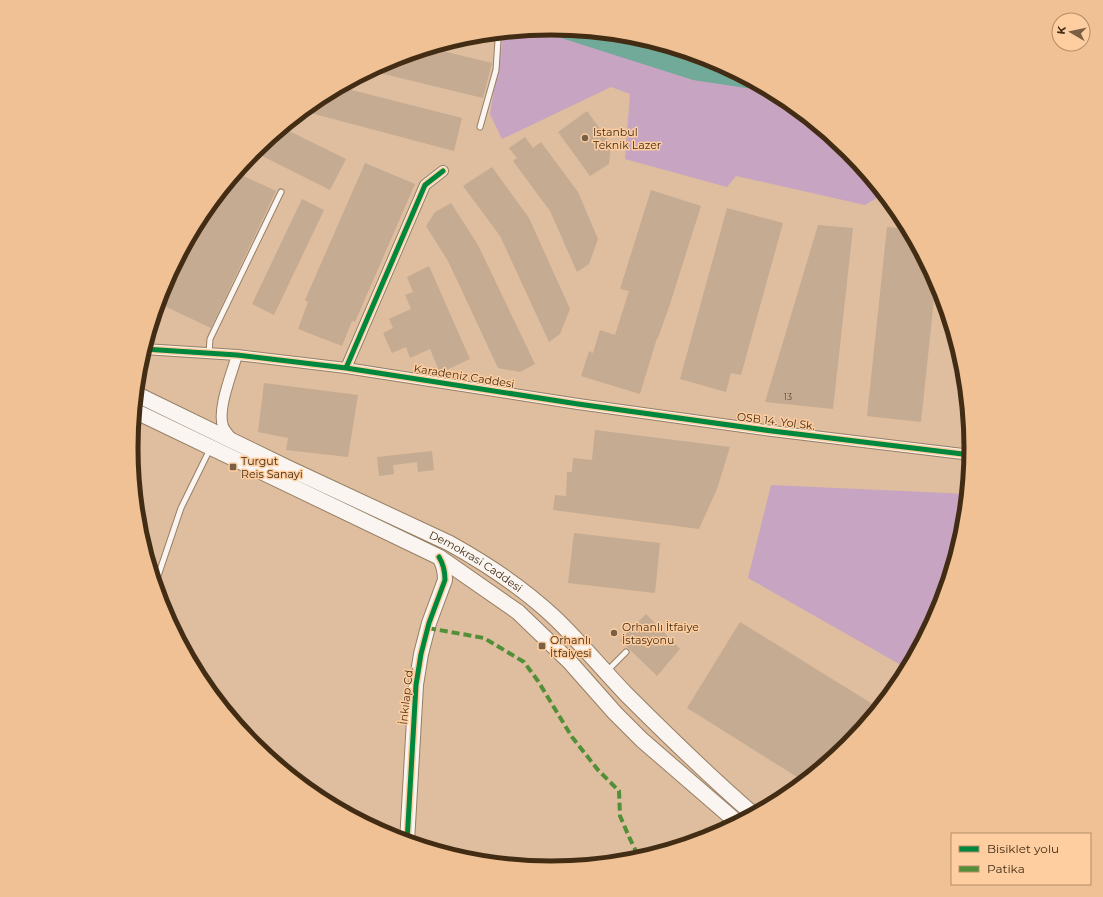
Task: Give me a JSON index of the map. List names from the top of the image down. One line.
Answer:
{"streets":{"main road":["Demokrasi Caddesi"],"street":["Karadeniz Caddesi","OSB 14. Yol Sk.","İnkılap Cd."]},"crossings":[["Karadeniz Caddesi","OSB 14. Yol Sk."],["Demokrasi Caddesi","İnkılap Cd."]],"places":{"other":["Istanbul Teknik Lazer","Orhanlı İtfaiye İstasyonu"],"transit":["Turgut Reis Sanayi","Orhanlı İtfaiyesi"]},"house_numbers":["13"],"legend":["Bisiklet yolu","Patika"],"north":"left"}
